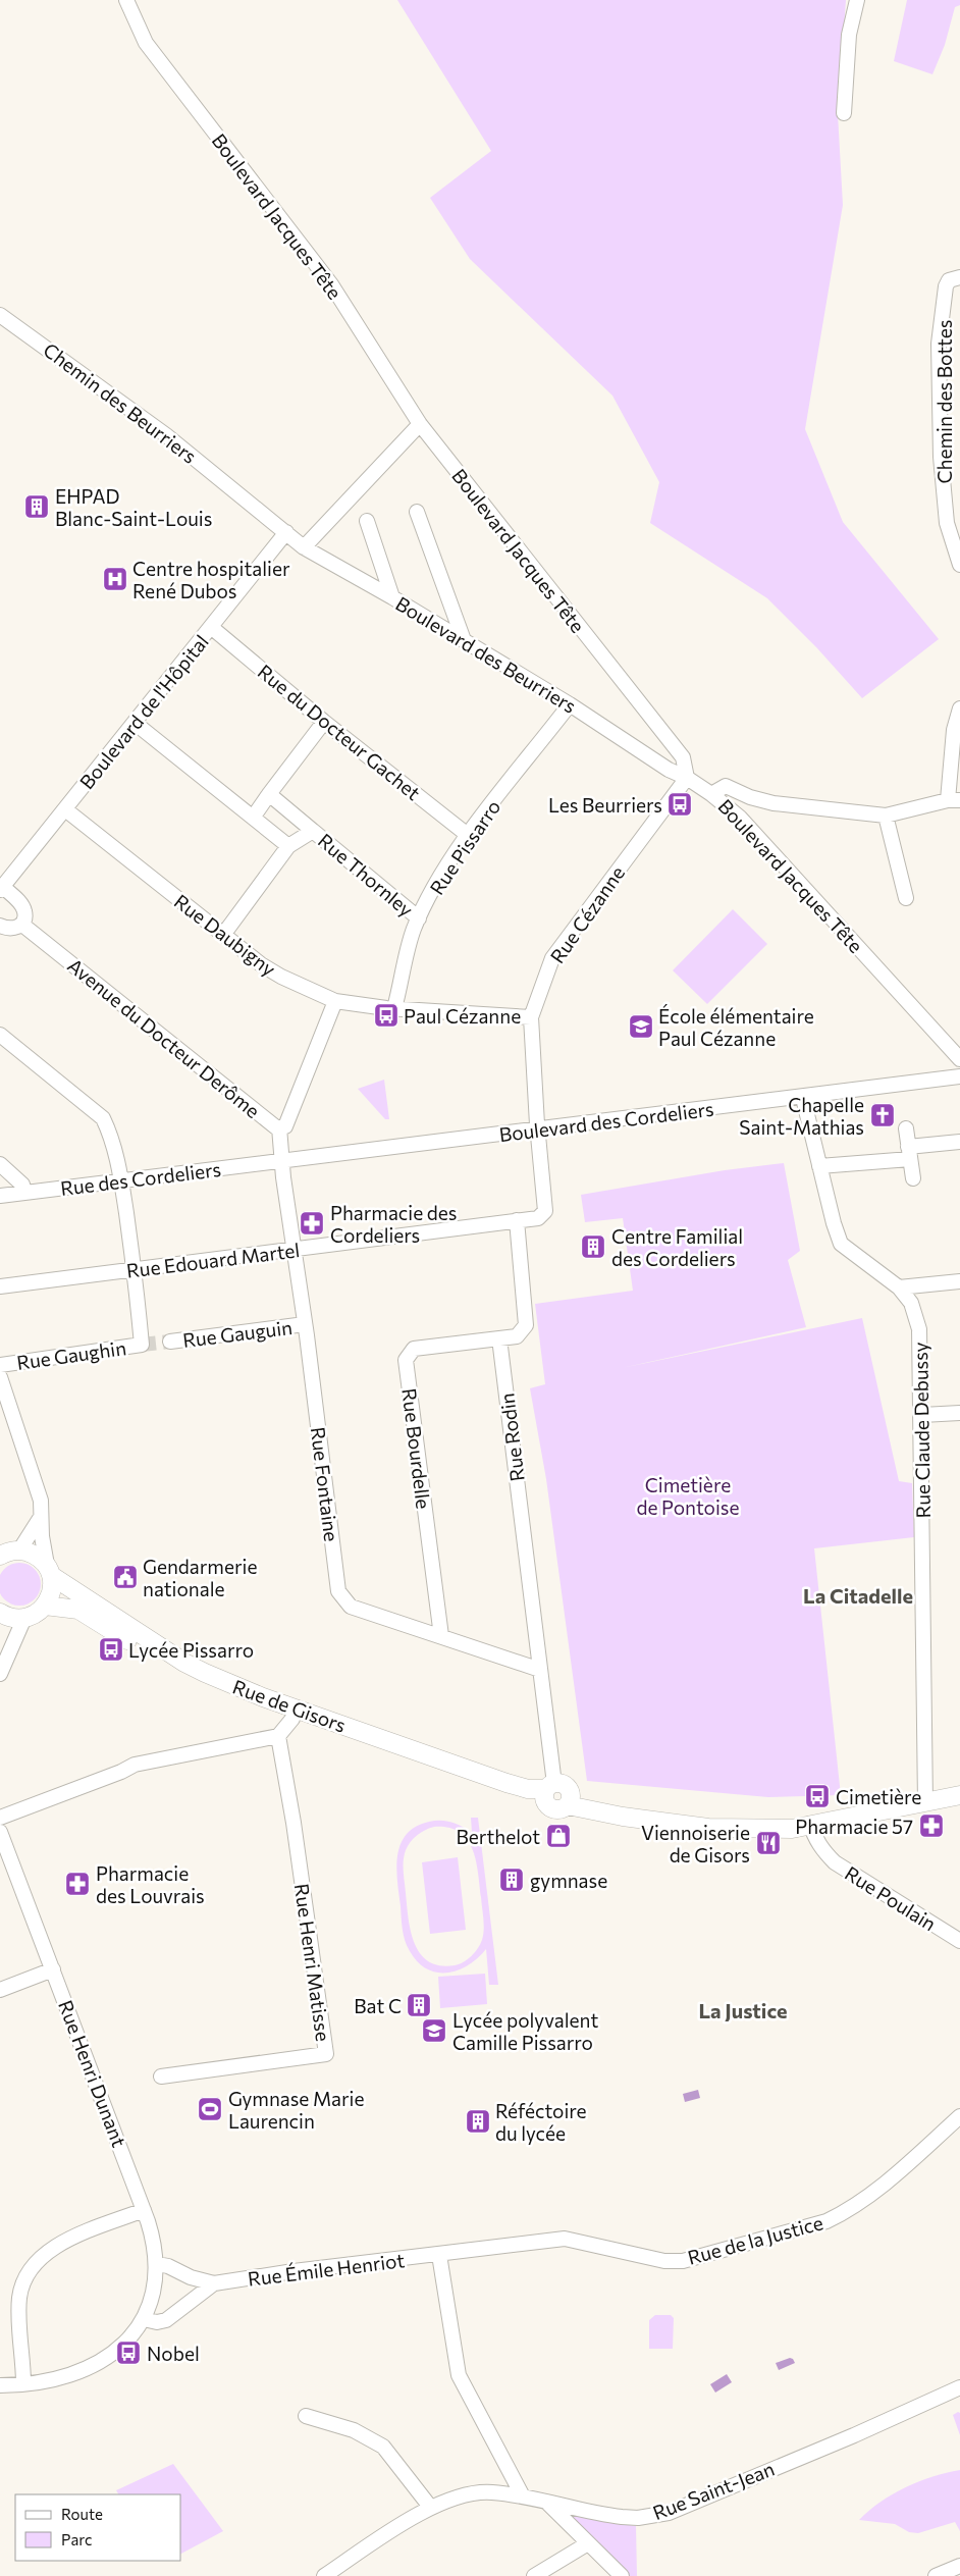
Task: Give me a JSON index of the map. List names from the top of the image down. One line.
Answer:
{"streets":{"main road":["Rue de Gisors"],"street":["Boulevard Jacques Tête","Chemin des Bottes","Chemin des Beurriers","Boulevard des Beurriers","Boulevard de l'Hôpital","Rue du Docteur Gachet","Rue Pissarro","Rue Thornley","Rue Cézanne","Rue Daubigny","Avenue du Docteur Derôme","Boulevard des Cordeliers","Rue des Cordeliers","Rue Edouard Martel","Rue Gauguin","Rue Gaughin","Rue Claude Debussy","Rue Rodin","Rue Bourdelle","Rue Fontaine","Rue Poulain","Rue Henri Matisse","Rue Henri Dunant","Rue de la Justice","Rue Émile Henriot","Rue Saint-Jean"]},"crossings":[["Boulevard Jacques Tête","Boulevard des Beurriers"],["Boulevard Jacques Tête","Rue Cézanne"],["Chemin des Beurriers","Boulevard des Beurriers"],["Chemin des Beurriers","Boulevard de l'Hôpital"],["Boulevard des Beurriers","Boulevard de l'Hôpital"],["Boulevard des Beurriers","Rue Pissarro"],["Boulevard des Beurriers","Rue Cézanne"],["Boulevard de l'Hôpital","Rue du Docteur Gachet"],["Boulevard de l'Hôpital","Rue Thornley"],["Boulevard de l'Hôpital","Rue Daubigny"],["Rue du Docteur Gachet","Rue Pissarro"],["Rue Pissarro","Rue Thornley"],["Rue Pissarro","Rue Daubigny"],["Rue Thornley","Rue Daubigny"],["Rue Cézanne","Rue Daubigny"],["Rue Cézanne","Boulevard des Cordeliers"],["Avenue du Docteur Derôme","Boulevard des Cordeliers"],["Avenue du Docteur Derôme","Rue des Cordeliers"],["Avenue du Docteur Derôme","Rue Fontaine"],["Boulevard des Cordeliers","Rue des Cordeliers"],["Boulevard des Cordeliers","Rue Claude Debussy"],["Boulevard des Cordeliers","Rue Fontaine"],["Rue des Cordeliers","Rue Fontaine"],["Rue Edouard Martel","Rue Gaughin"],["Rue Edouard Martel","Rue Fontaine"],["Rue Gauguin","Rue Fontaine"],["Rue Claude Debussy","Rue de Gisors"],["Rue Rodin","Rue Bourdelle"],["Rue Rodin","Rue Fontaine"],["Rue Rodin","Rue de Gisors"],["Rue Bourdelle","Rue Fontaine"],["Rue de Gisors","Rue Poulain"],["Rue Henri Dunant","Rue Émile Henriot"],["Rue de la Justice","Rue Émile Henriot"]],"districts":["La Citadelle","La Justice"],"parks":["Cimetière de Pontoise"],"places":{"building":["EHPAD Blanc-Saint-Louis","Centre Familial des Cordeliers","gymnase","Bat C","Réféctoire du lycée"],"hospital":["Centre hospitalier René Dubos"],"bus stop":["Les Beurriers","Paul Cézanne","Lycée Pissarro","Cimetière","Nobel"],"school or university":["École élémentaire Paul Cézanne","Lycée polyvalent Camille Pissarro"],"church":["Chapelle Saint-Mathias"],"pharmacy":["Pharmacie des Cordeliers","Pharmacie 57","Pharmacie des Louvrais"],"public building":["Gendarmerie nationale"],"shop":["Berthelot"],"restaurant":["Viennoiserie de Gisors"],"sports":["Gymnase Marie Laurencin"]},"legend":["Route","Parc"]}
